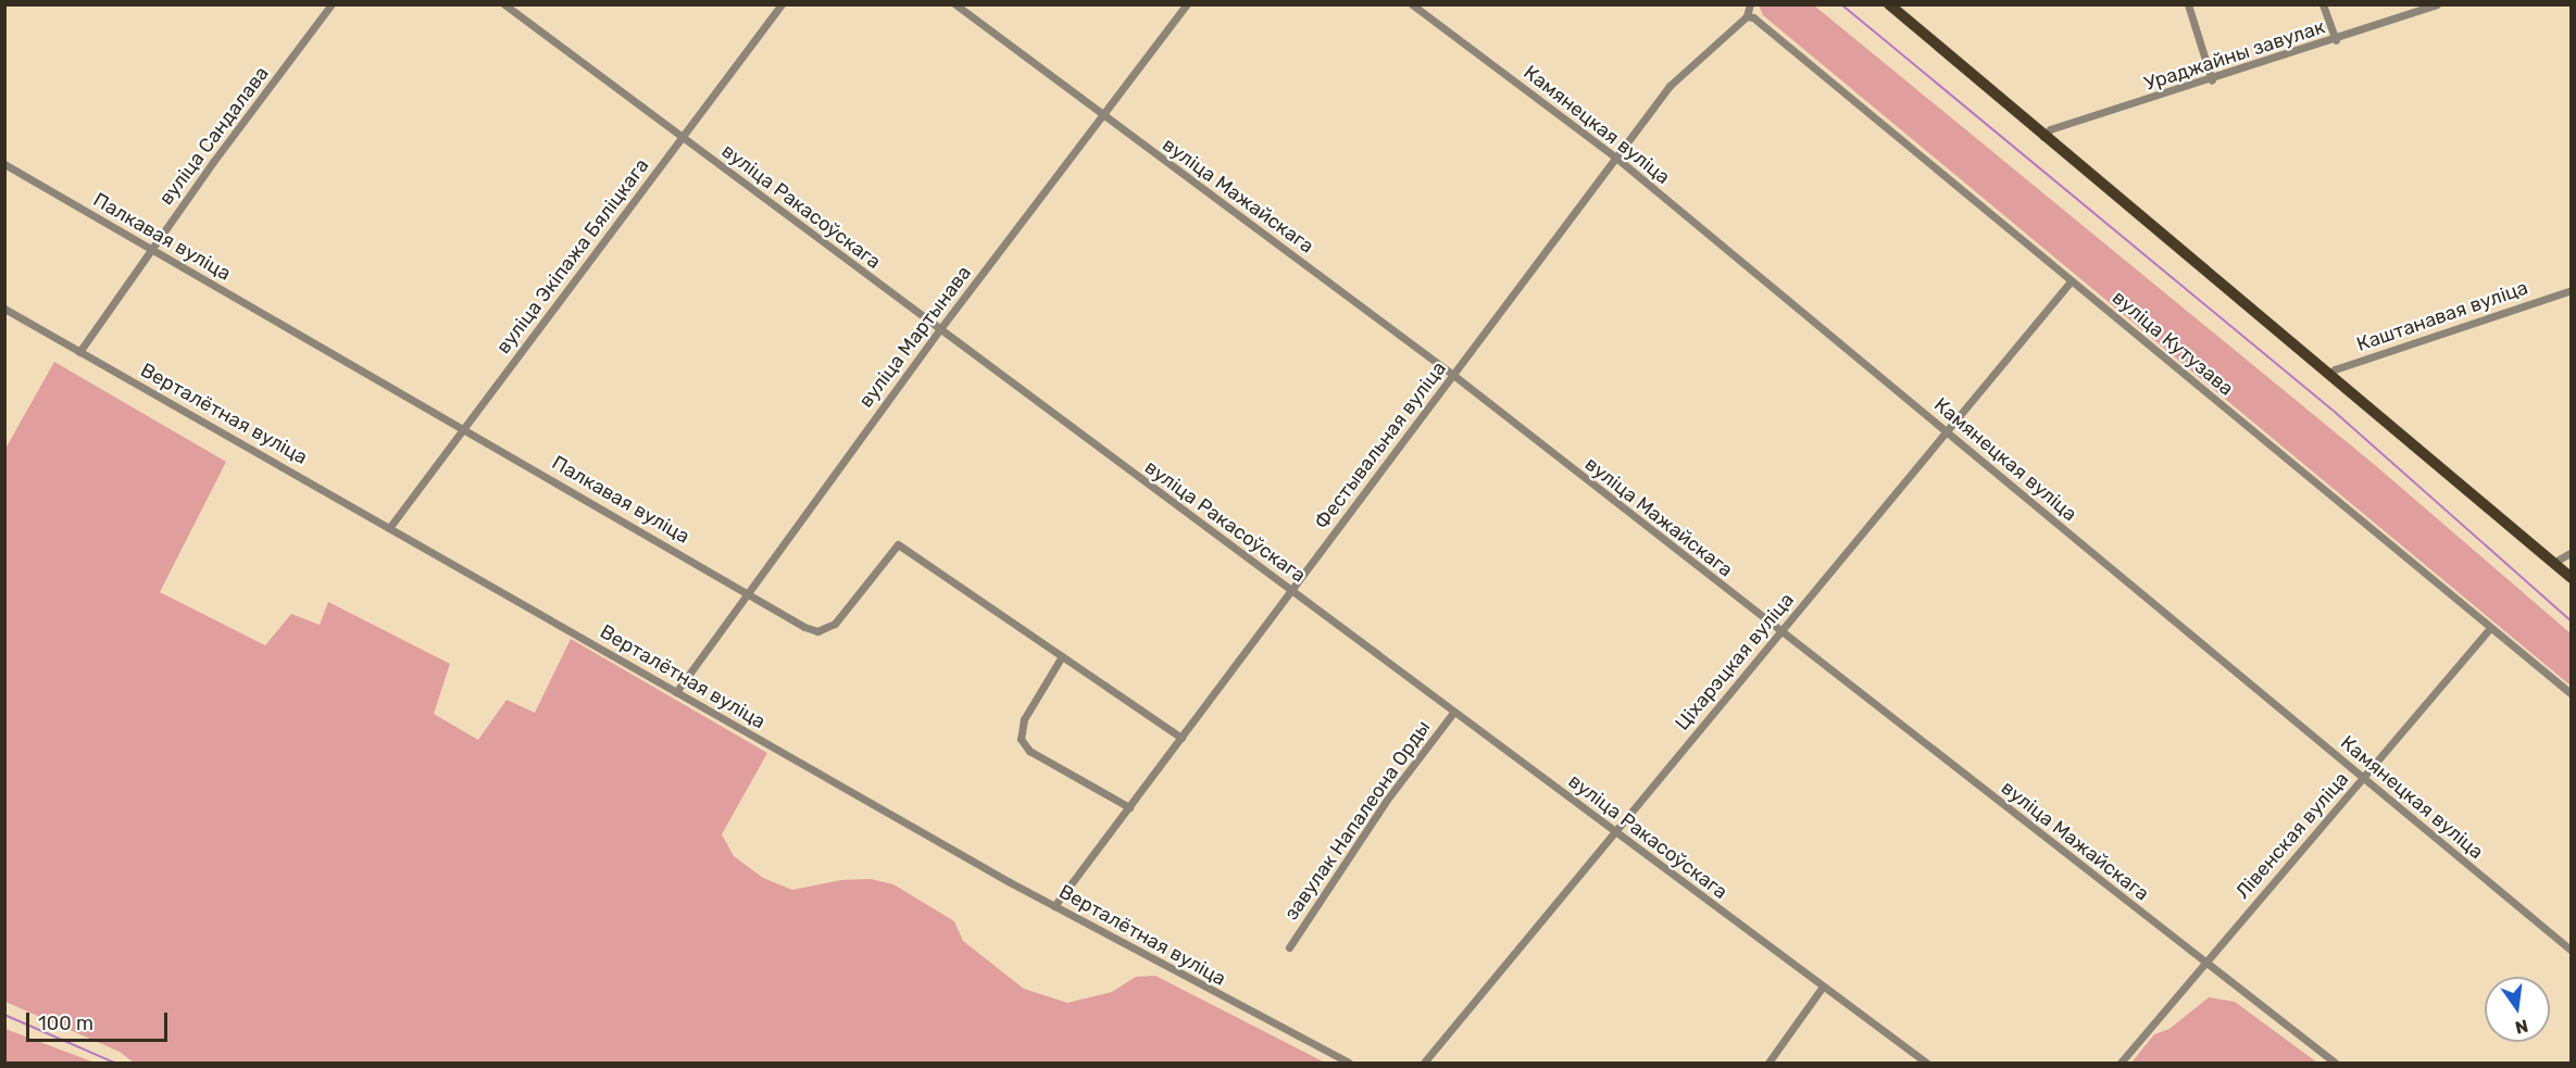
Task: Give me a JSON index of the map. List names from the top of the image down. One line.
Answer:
{"streets":{"street":["Ураджайны завулак","Камянецкая вуліца","вуліца Сандалава","вуліца Мажайскага","вуліца Ракасоўскага","Палкавая вуліца","вуліца Экіпажа Бяліцкага","Каштанавая вуліца","вуліца Мартынава","вуліца Кутузава","Верталётная вуліца","Фестывальная вуліца","Ціхарэцкая вуліца","завулак Напалеона Орды","Лівенская вуліца"]},"crossings":[["Камянецкая вуліца","Фестывальная вуліца"],["Камянецкая вуліца","Ціхарэцкая вуліца"],["Камянецкая вуліца","Лівенская вуліца"],["вуліца Сандалава","Палкавая вуліца"],["вуліца Сандалава","Верталётная вуліца"],["вуліца Мажайскага","вуліца Мартынава"],["вуліца Мажайскага","Фестывальная вуліца"],["вуліца Мажайскага","Ціхарэцкая вуліца"],["вуліца Мажайскага","Лівенская вуліца"],["вуліца Ракасоўскага","вуліца Экіпажа Бяліцкага"],["вуліца Ракасоўскага","вуліца Мартынава"],["вуліца Ракасоўскага","Фестывальная вуліца"],["вуліца Ракасоўскага","Ціхарэцкая вуліца"],["вуліца Ракасоўскага","завулак Напалеона Орды"],["Палкавая вуліца","вуліца Экіпажа Бяліцкага"],["Палкавая вуліца","вуліца Мартынава"],["Палкавая вуліца","Фестывальная вуліца"],["вуліца Экіпажа Бяліцкага","Верталётная вуліца"],["вуліца Мартынава","Верталётная вуліца"],["вуліца Кутузава","Фестывальная вуліца"],["вуліца Кутузава","Ціхарэцкая вуліца"],["вуліца Кутузава","Лівенская вуліца"],["Верталётная вуліца","Фестывальная вуліца"]],"scale_bar":"100 m","north":"bottom"}
